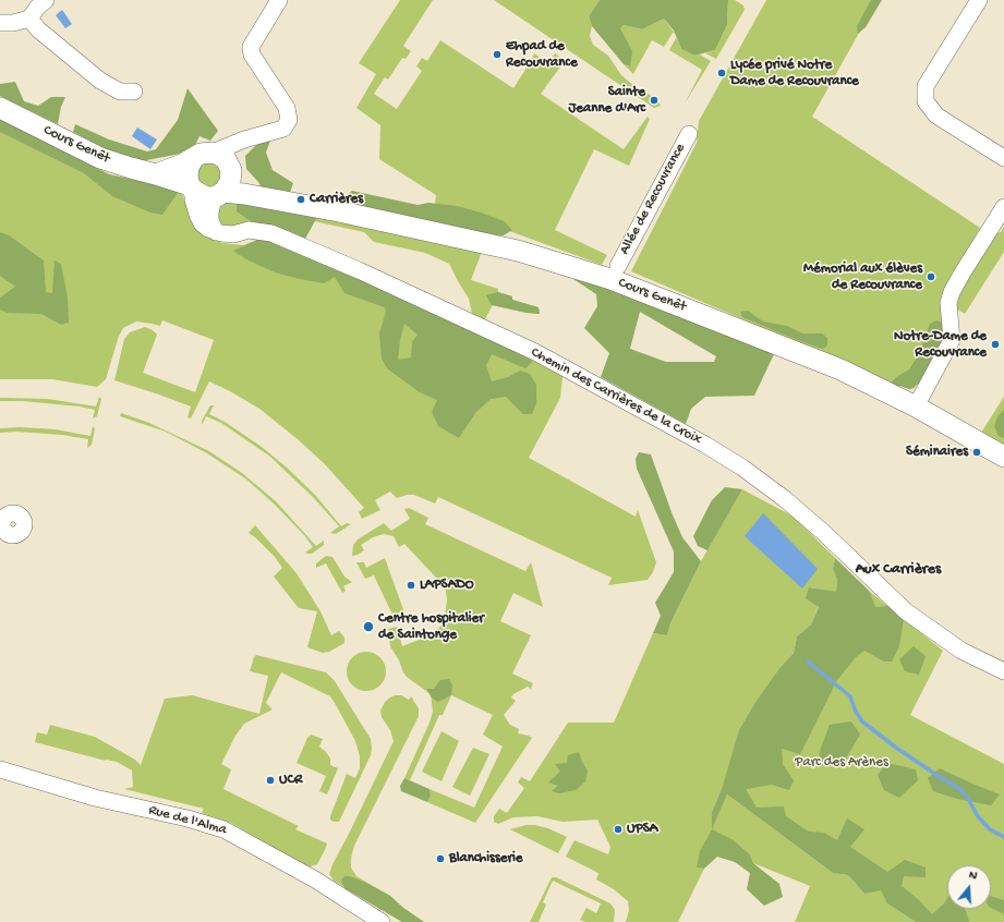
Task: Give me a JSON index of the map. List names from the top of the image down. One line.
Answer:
{"streets":{"main road":["Cours Genêt"],"street":["Allée de Recouvrance","Chemin des Carrières de la Croix","Rue de l'Alma"]},"districts":["Aux Carrières"],"parks":["Parc des Arènes"],"places":["Ehpad de Recouvrance","Lycée privé Notre Dame de Recouvrance","Sainte Jeanne d'Arc","Carrières","Mémorial aux élèves de Recouvrance","Notre-Dame de Recouvrance","Séminaires","LAPSADO","Centre hospitalier de Saintonge","UCR","UPSA","Blanchisserie"],"north":"top"}
